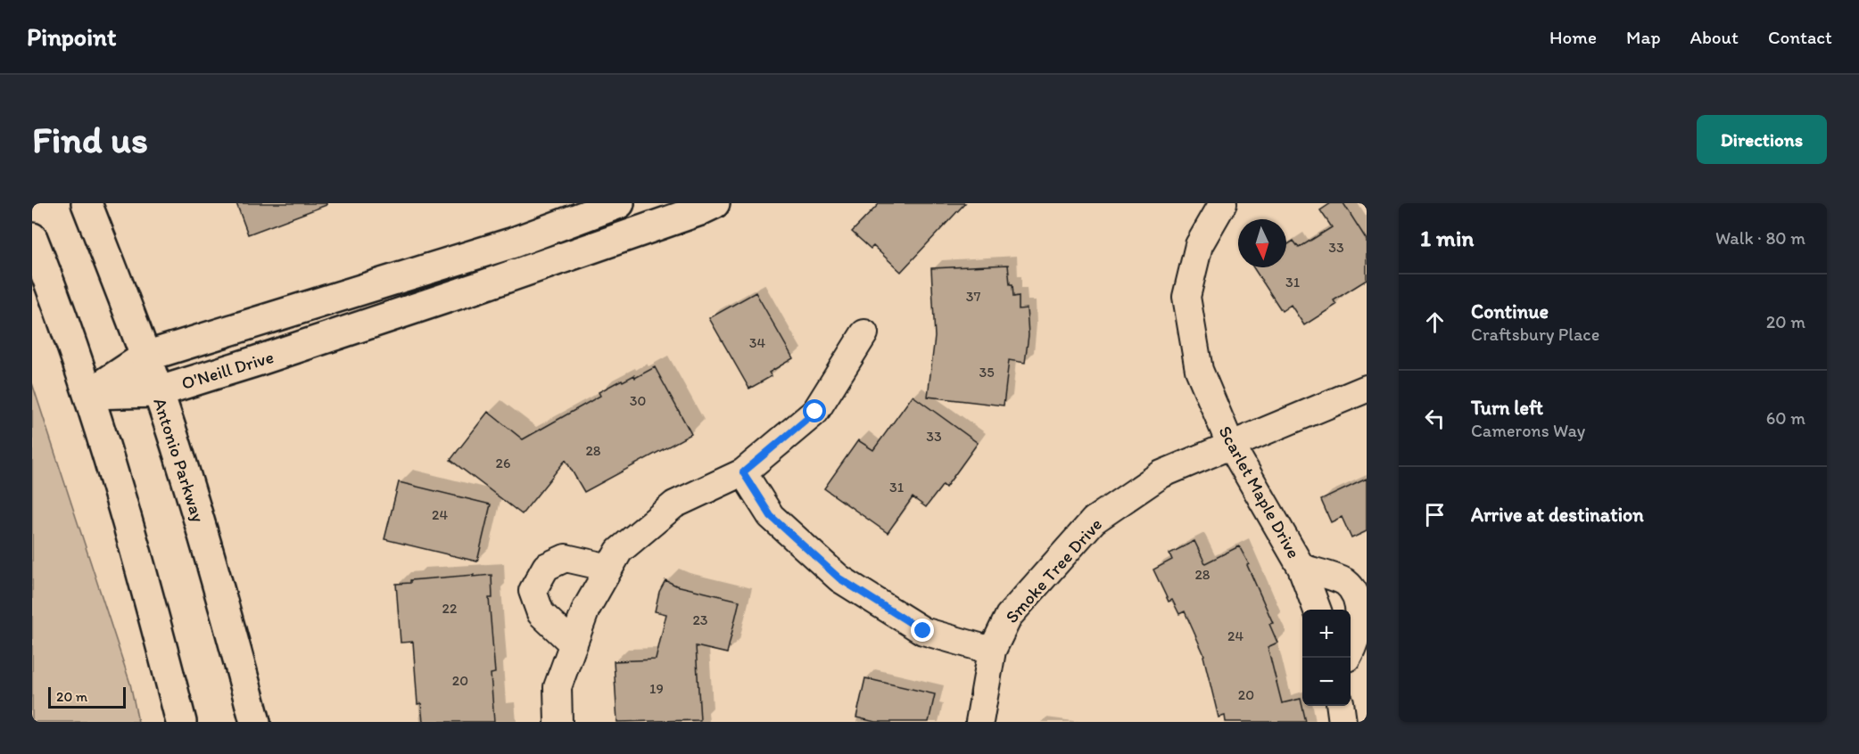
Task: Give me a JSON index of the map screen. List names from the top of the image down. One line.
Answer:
{"streets":{"main road":["O'Neill Drive","Antonio Parkway"],"street":["Scarlet Maple Drive","Smoke Tree Drive"]},"crossings":[["O'Neill Drive","Antonio Parkway"],["Scarlet Maple Drive","Smoke Tree Drive"]],"house_numbers":["33","31","37","34","35","30","33","28","26","31","24","28","22","23","24","20","19","20"],"scale_bar":"20 m","north":"bottom","page":{"header":"Pinpoint","nav":["Home","Map","About","Contact"],"buttons":"Directions","title":"Find us","heading":["1 min","Walk · 80 m"],"list":[["Continue","Craftsbury Place","20 m"],["Turn left","Camerons Way","60 m"],"Arrive at destination"],"map_buttons":["+","−"],"scale":"20 m"}}
